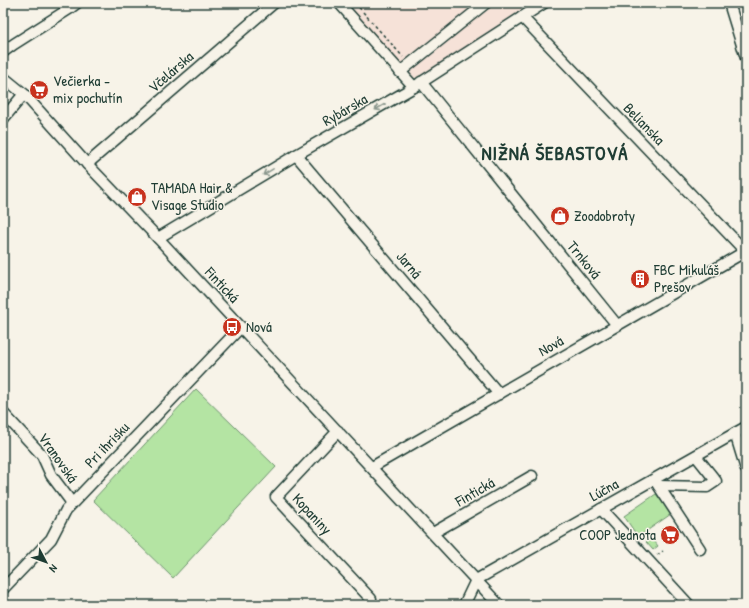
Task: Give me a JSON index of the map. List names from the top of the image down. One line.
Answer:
{"streets":{"street":["Včelárska","Rybárska","Belianska","Trnková","Jarná","Fintická","Nová","Pri ihrisku","Vranovská","Lúčna","Kopaniny"]},"crossings":[["Včelárska","Fintická"],["Rybárska","Belianska"],["Rybárska","Trnková"],["Rybárska","Jarná"],["Rybárska","Fintická"],["Belianska","Nová"],["Trnková","Nová"],["Jarná","Nová"],["Fintická","Nová"],["Fintická","Pri ihrisku"],["Fintická","Lúčna"],["Fintická","Kopaniny"],["Pri ihrisku","Vranovská"]],"one_way":["Rybárska"],"districts":["NIŽNÁ ŠEBASTOVÁ"],"places":{"supermarket":["Večierka - mix pochutín","COOP Jednota"],"shop":["TAMADA Hair & Visage Studio","Zoodobroty"],"building":["FBC Mikuláš Prešov"],"bus stop":["Nová"]},"north":"bottom right"}
